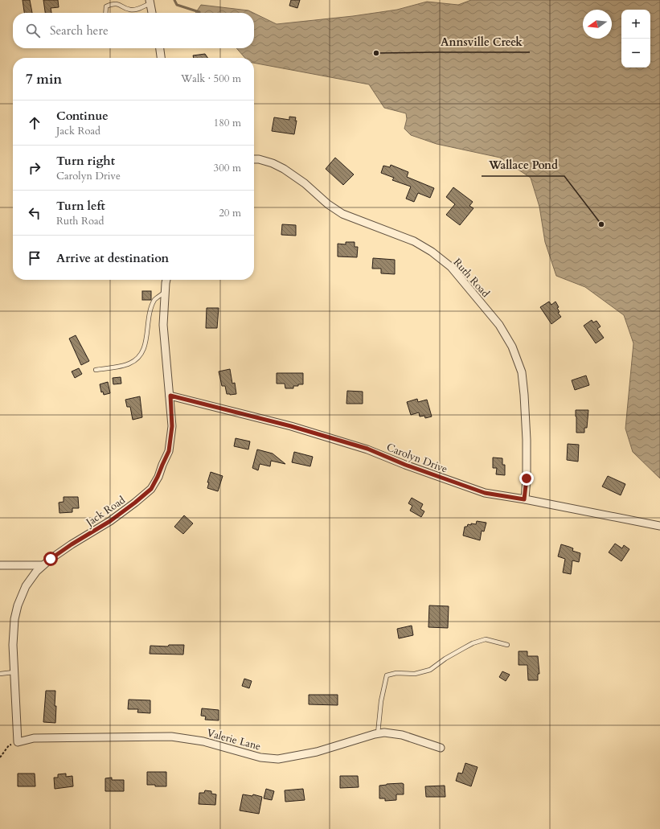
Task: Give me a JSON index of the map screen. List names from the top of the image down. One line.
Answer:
{"streets":{"street":["Ruth Road","Carolyn Drive","Jack Road","Valerie Lane"]},"crossings":[["Ruth Road","Carolyn Drive"],["Carolyn Drive","Jack Road"],["Jack Road","Valerie Lane"]],"places":["Annsville Creek","Wallace Pond"],"north":"left","page":{"map_buttons":["+","−"],"search":"Search here","heading":["7 min","Walk · 500 m"],"list":[["Continue","Jack Road","180 m"],["Turn right","Carolyn Drive","300 m"],["Turn left","Ruth Road","20 m"],"Arrive at destination"]}}
